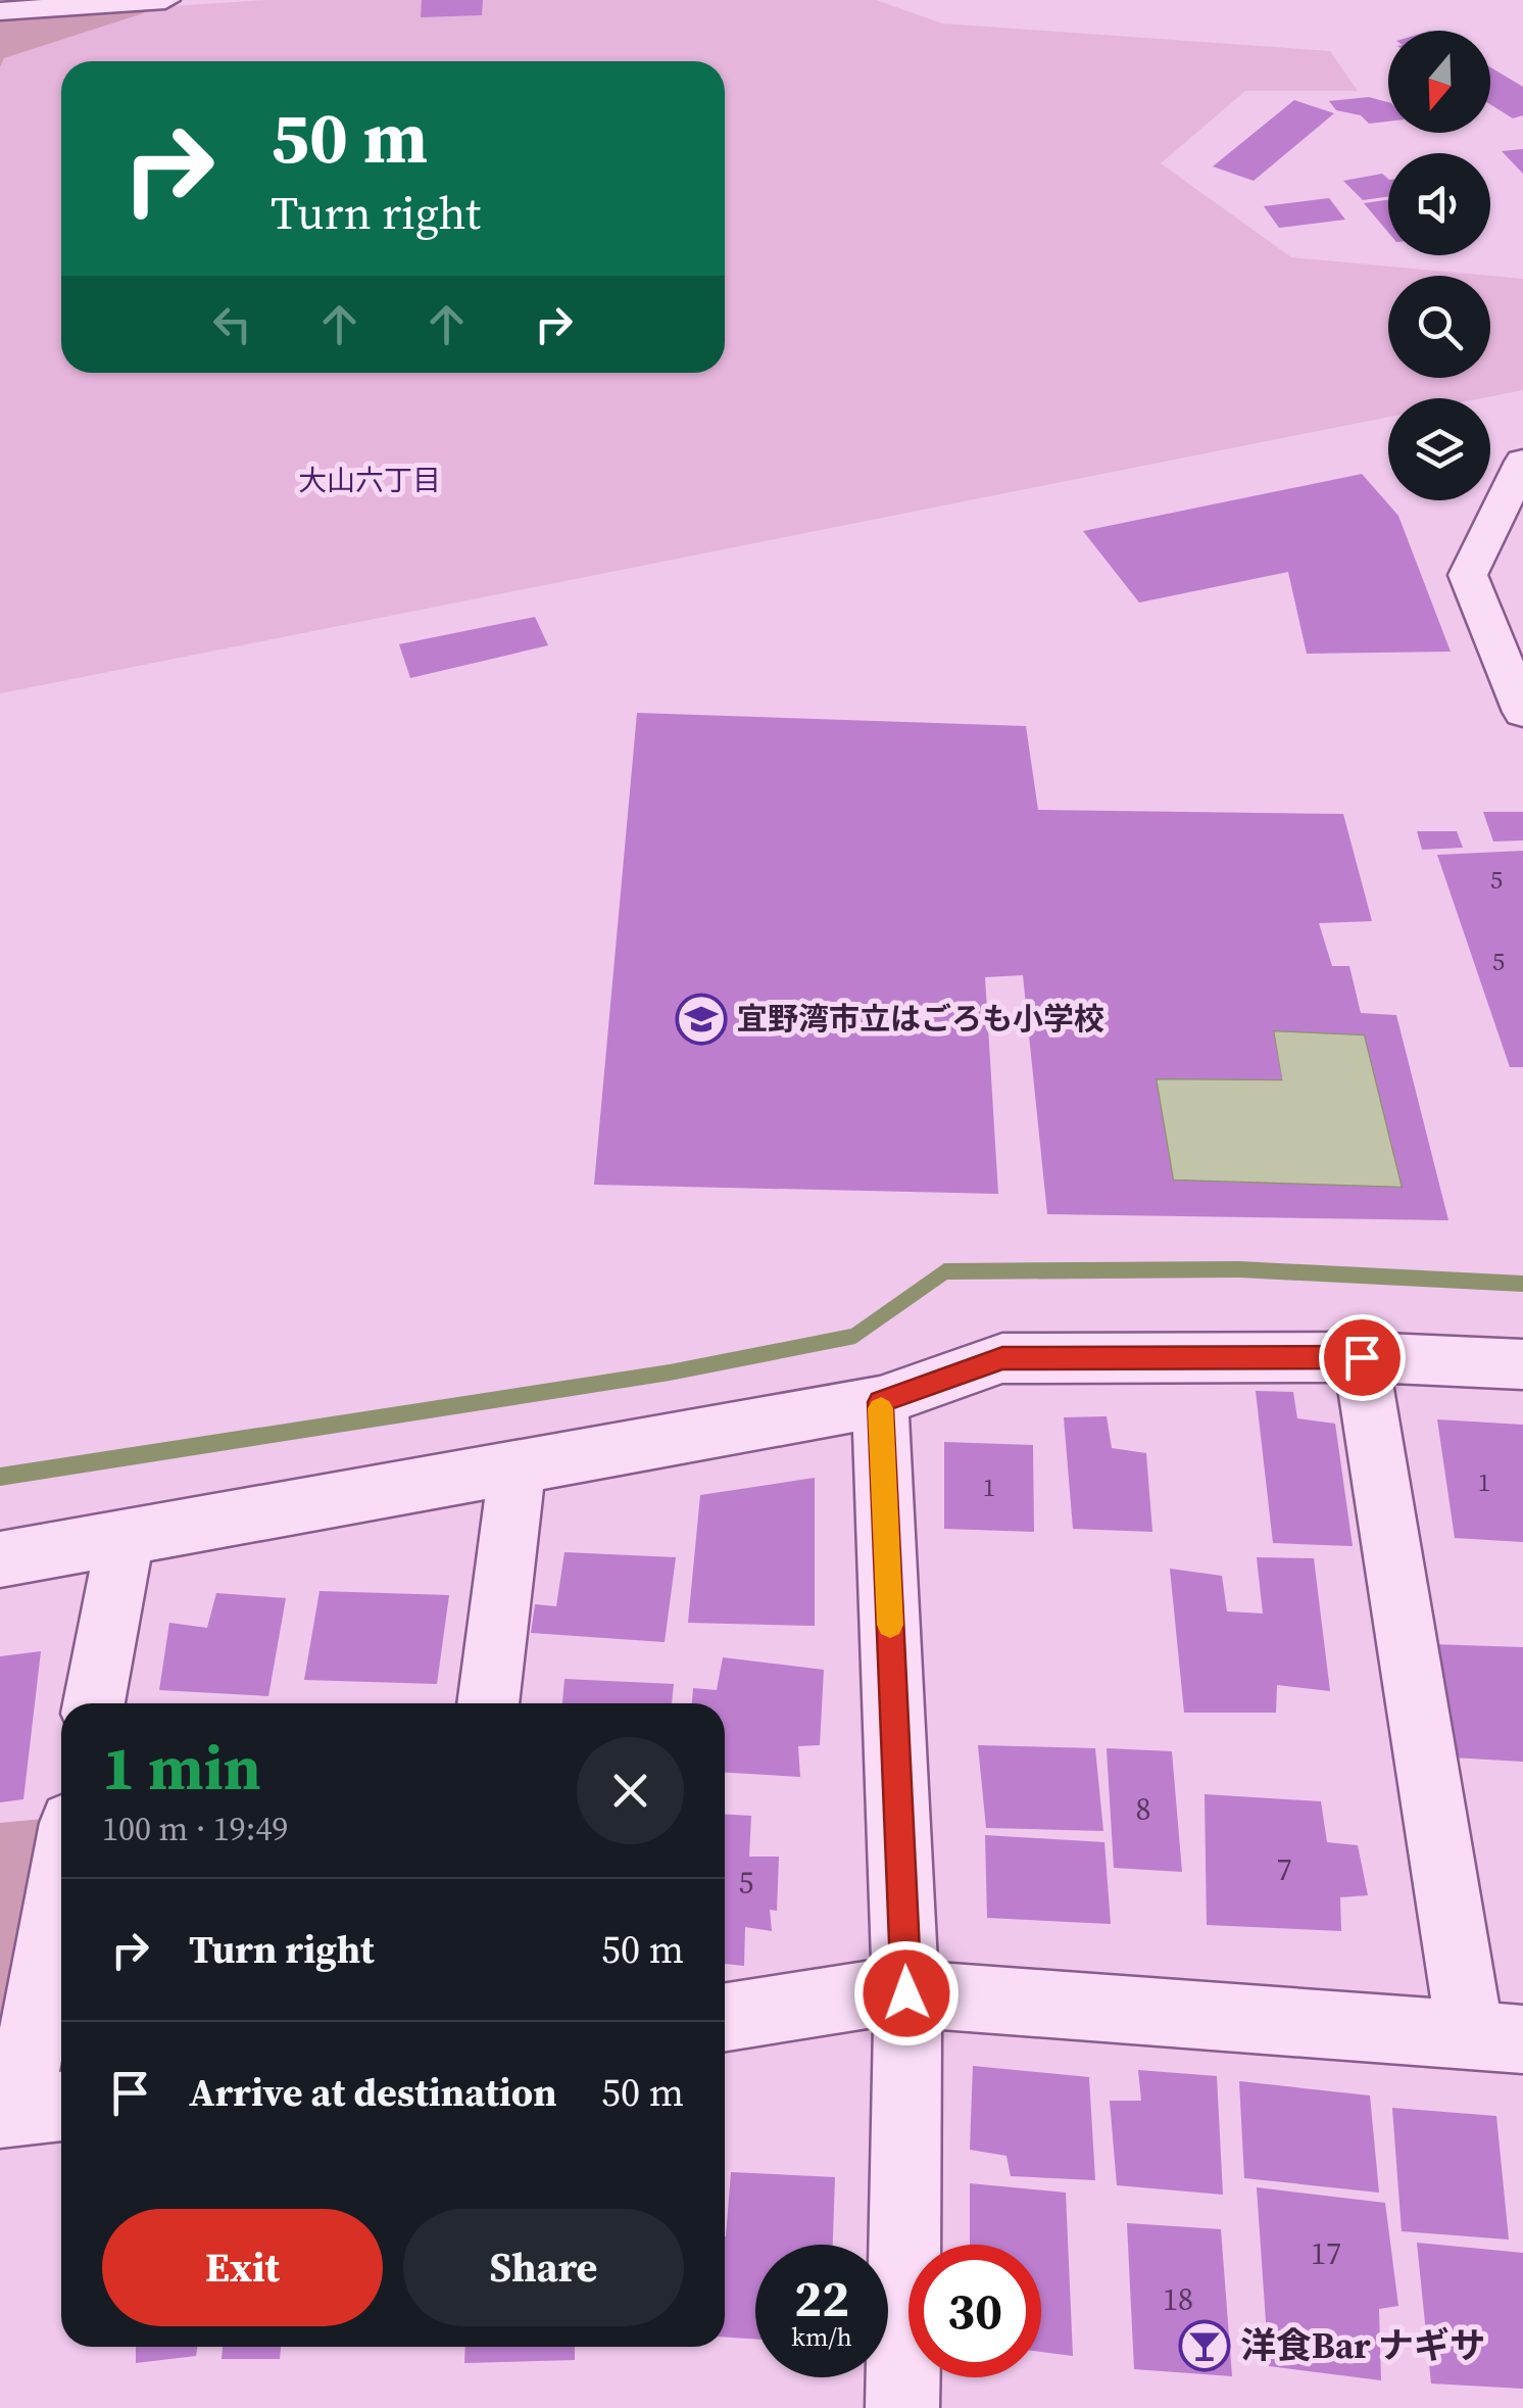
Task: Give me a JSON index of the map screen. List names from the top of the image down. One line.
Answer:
{"districts":["大山六丁目"],"places":{"school or university":["宜野湾市立はごろも小学校"],"bar":["洋食Bar ナギサ"]},"house_numbers":["5","5","1","1","8","7","5","17","18"],"north":"bottom","page":{"turn":["50 m","Turn right"],"heading":["1 min","100 m · 19:49"],"list":[{"name":"Turn right","value":"50 m"},{"name":"Arrive at destination","value":"50 m"}],"buttons":["Exit","Share"],"speed":"22 km/h","limit":"30"}}
